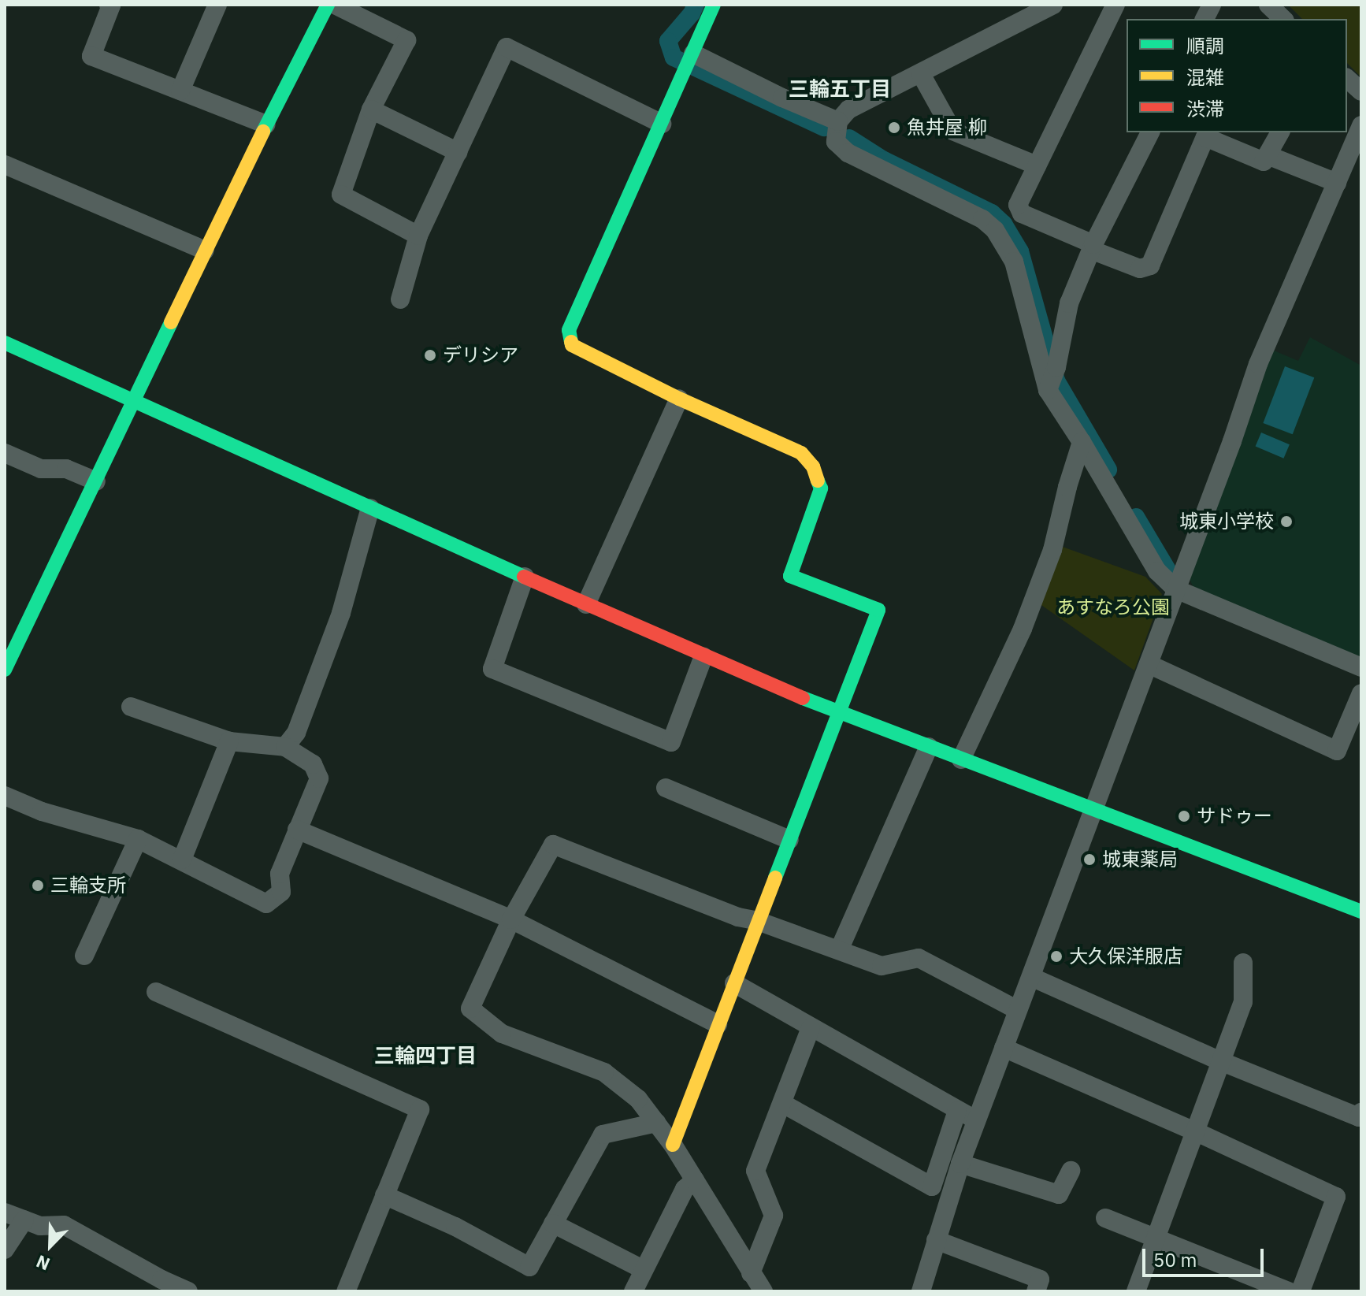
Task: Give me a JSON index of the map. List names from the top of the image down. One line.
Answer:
{"districts":["三輪五丁目","三輪四丁目"],"parks":["あすなろ公園"],"places":["魚丼屋 柳","デリシア","城東小学校","サドゥー","城東薬局","三輪支所","大久保洋服店"],"legend":["順調","混雑","渋滞"],"scale_bar":"50 m","north":"bottom left"}
